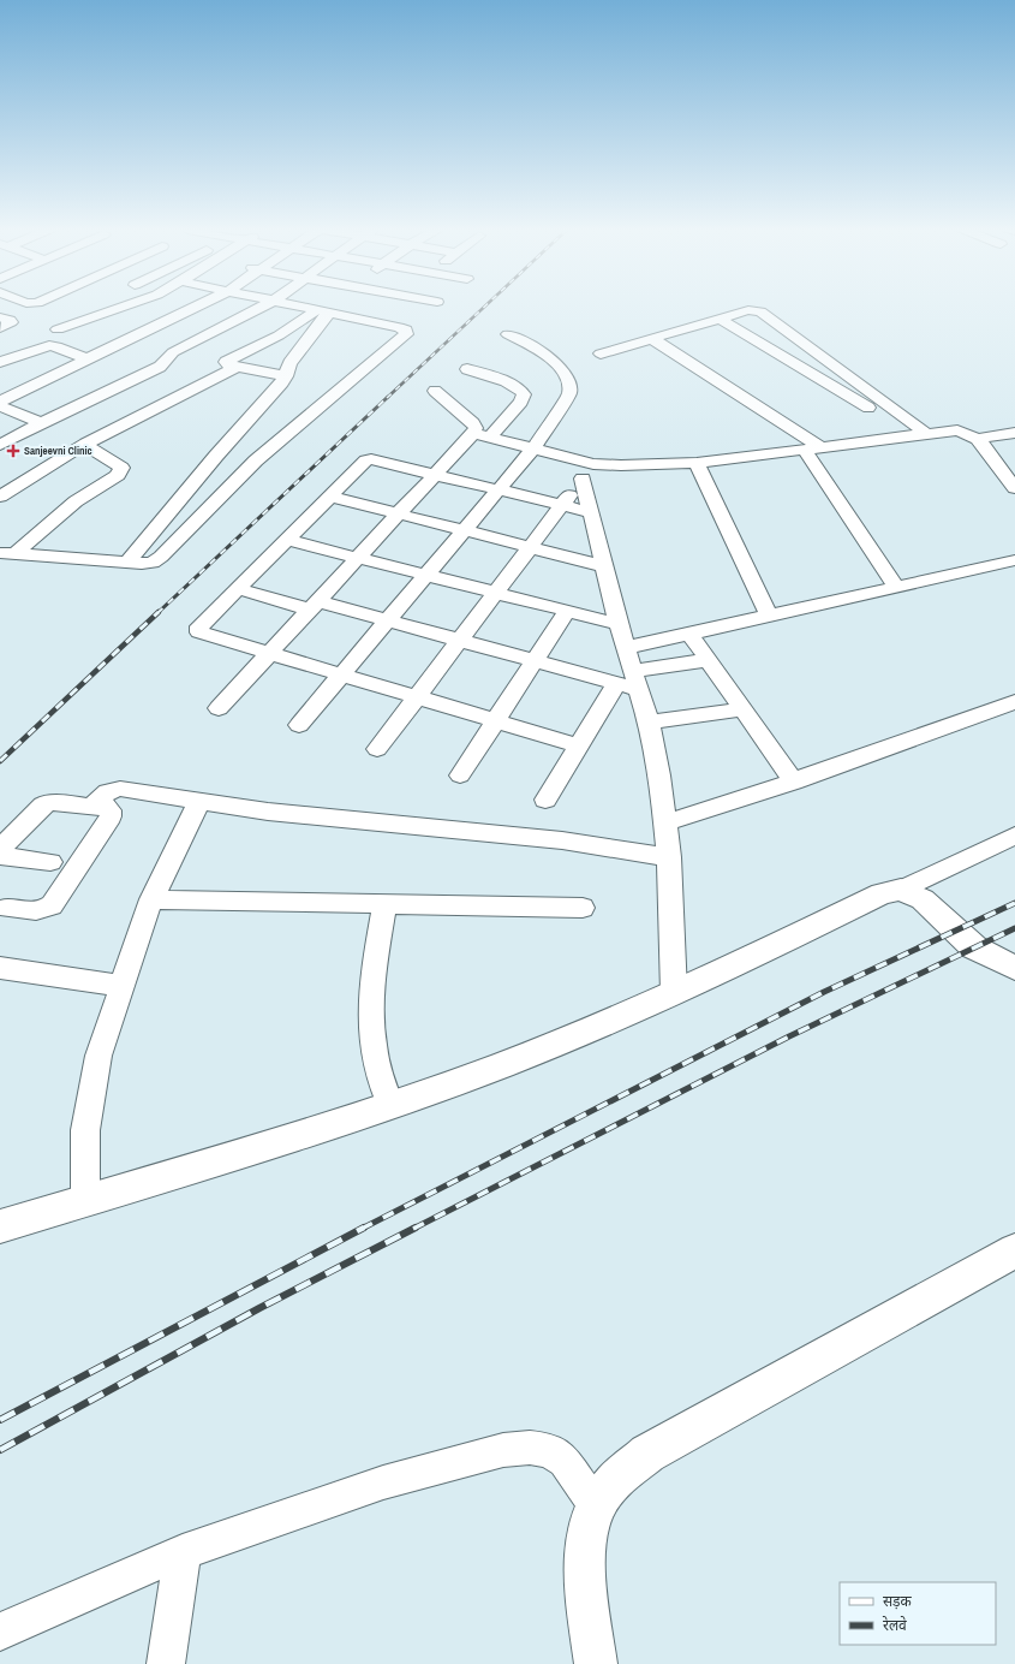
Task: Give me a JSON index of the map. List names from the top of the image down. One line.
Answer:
{"places":{"health":["Sanjeevni Clinic"]},"legend":["सड़क","रेलवे"]}
